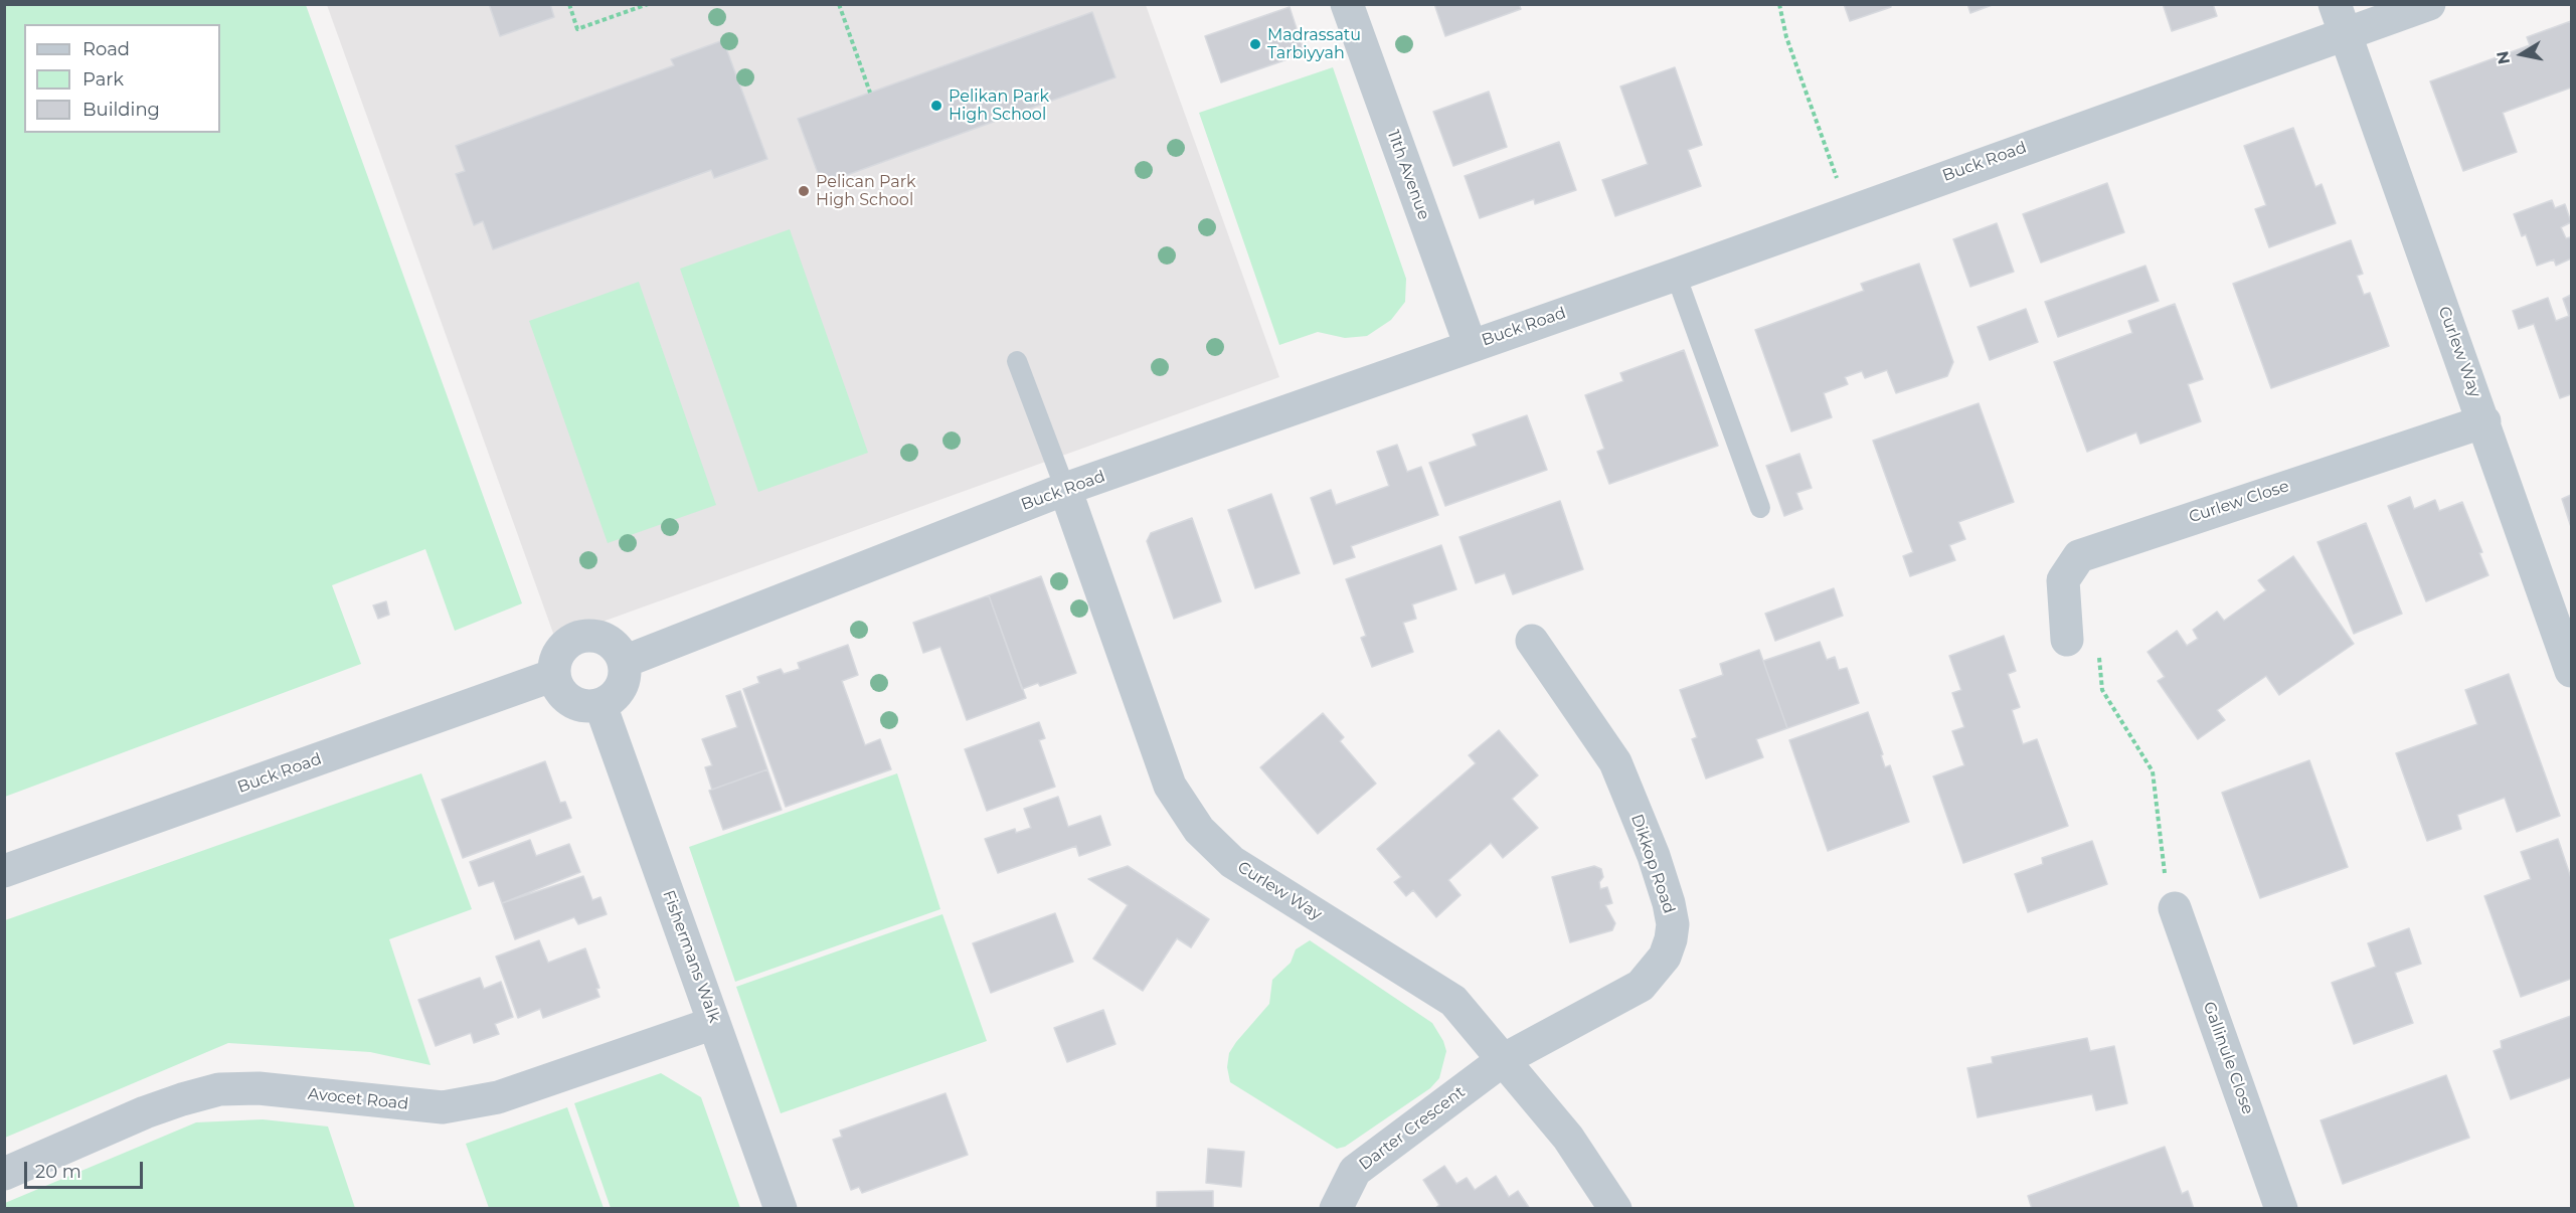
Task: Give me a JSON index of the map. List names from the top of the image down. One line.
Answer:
{"streets":{"street":["Buck Road","11th Avenue","Curlew Way","Curlew Close","Dikkop Road","Fishermans Walk","Gallinule Close","Avocet Road","Darter Crescent"]},"crossings":[["Buck Road","11th Avenue"],["Buck Road","Curlew Way"],["Buck Road","Fishermans Walk"],["Curlew Way","Curlew Close"],["Curlew Way","Dikkop Road"],["Curlew Way","Darter Crescent"],["Dikkop Road","Darter Crescent"],["Fishermans Walk","Avocet Road"]],"places":["Madrassatu Tarbiyyah","Pelikan Park High School","Pelican Park High School"],"legend":["Road","Park","Building"],"scale_bar":"20 m","north":"left"}
